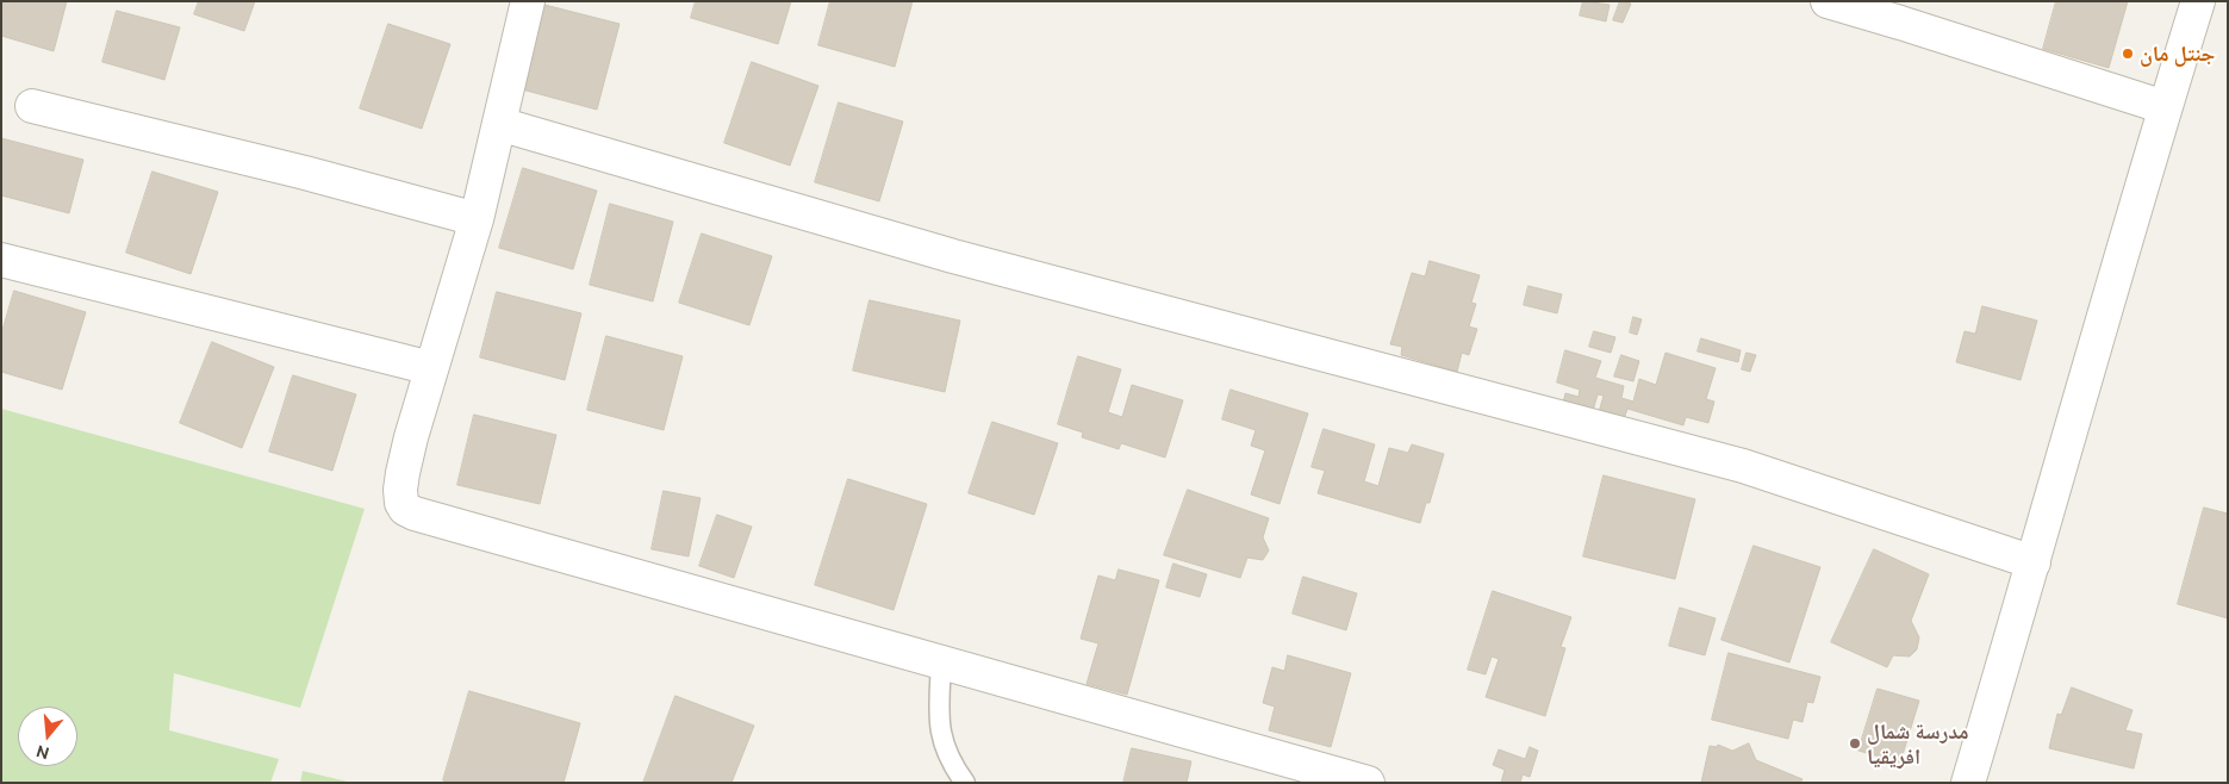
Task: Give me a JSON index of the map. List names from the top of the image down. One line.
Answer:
{"places":["جنتل مان","مدرسة شمال افريقيا"],"north":"bottom"}
